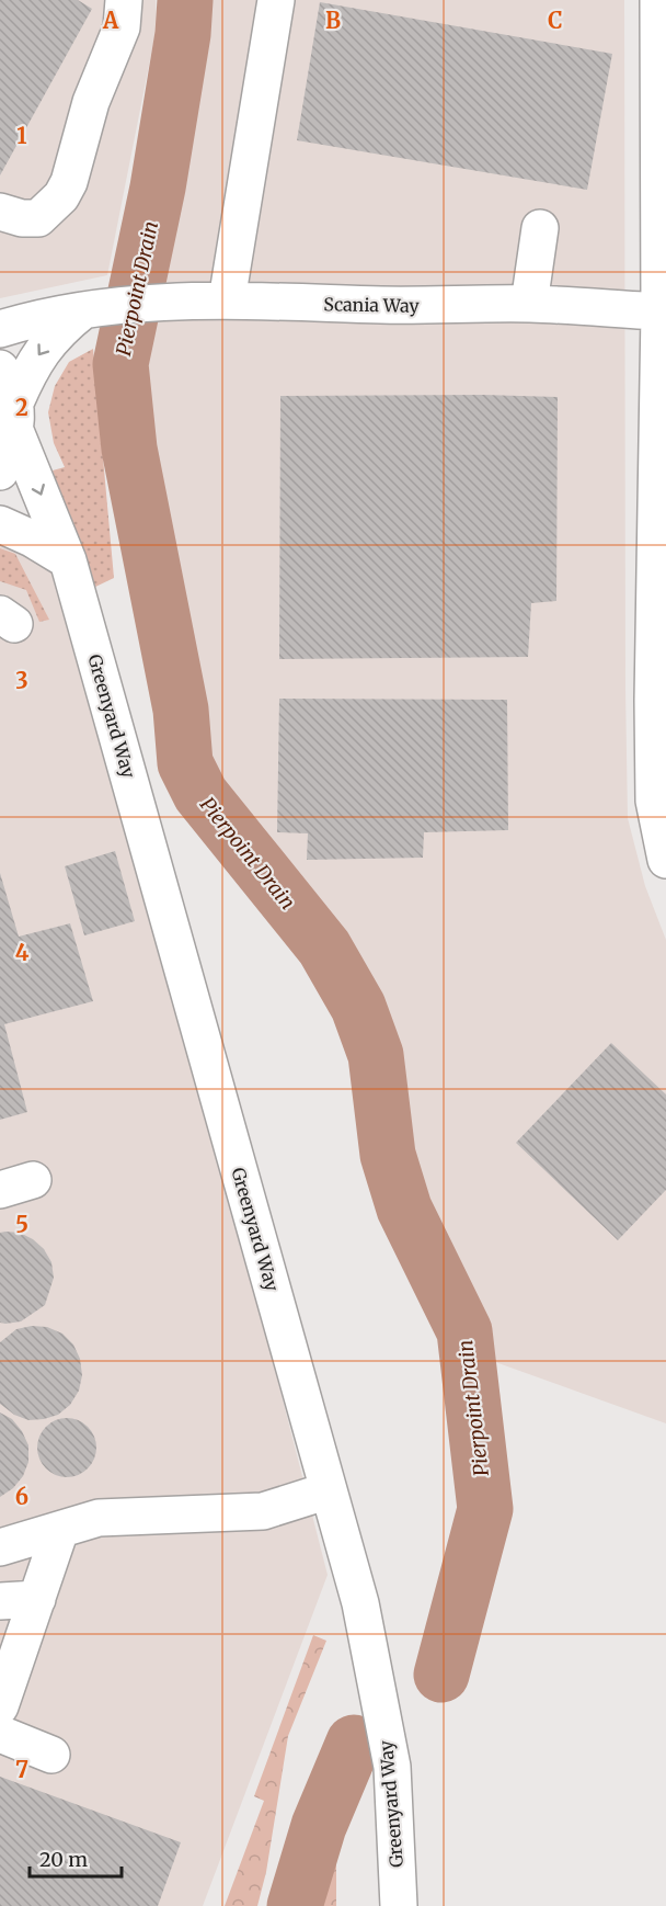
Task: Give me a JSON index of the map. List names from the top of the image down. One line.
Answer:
{"streets":{"street":["Scania Way","Greenyard Way"]},"crossings":[["Scania Way","Greenyard Way"]],"water":["Pierpoint Drain"],"scale_bar":"20 m","grid":{"columns":["A","B","C"],"rows":["1","2","3","4","5","6","7"]}}
